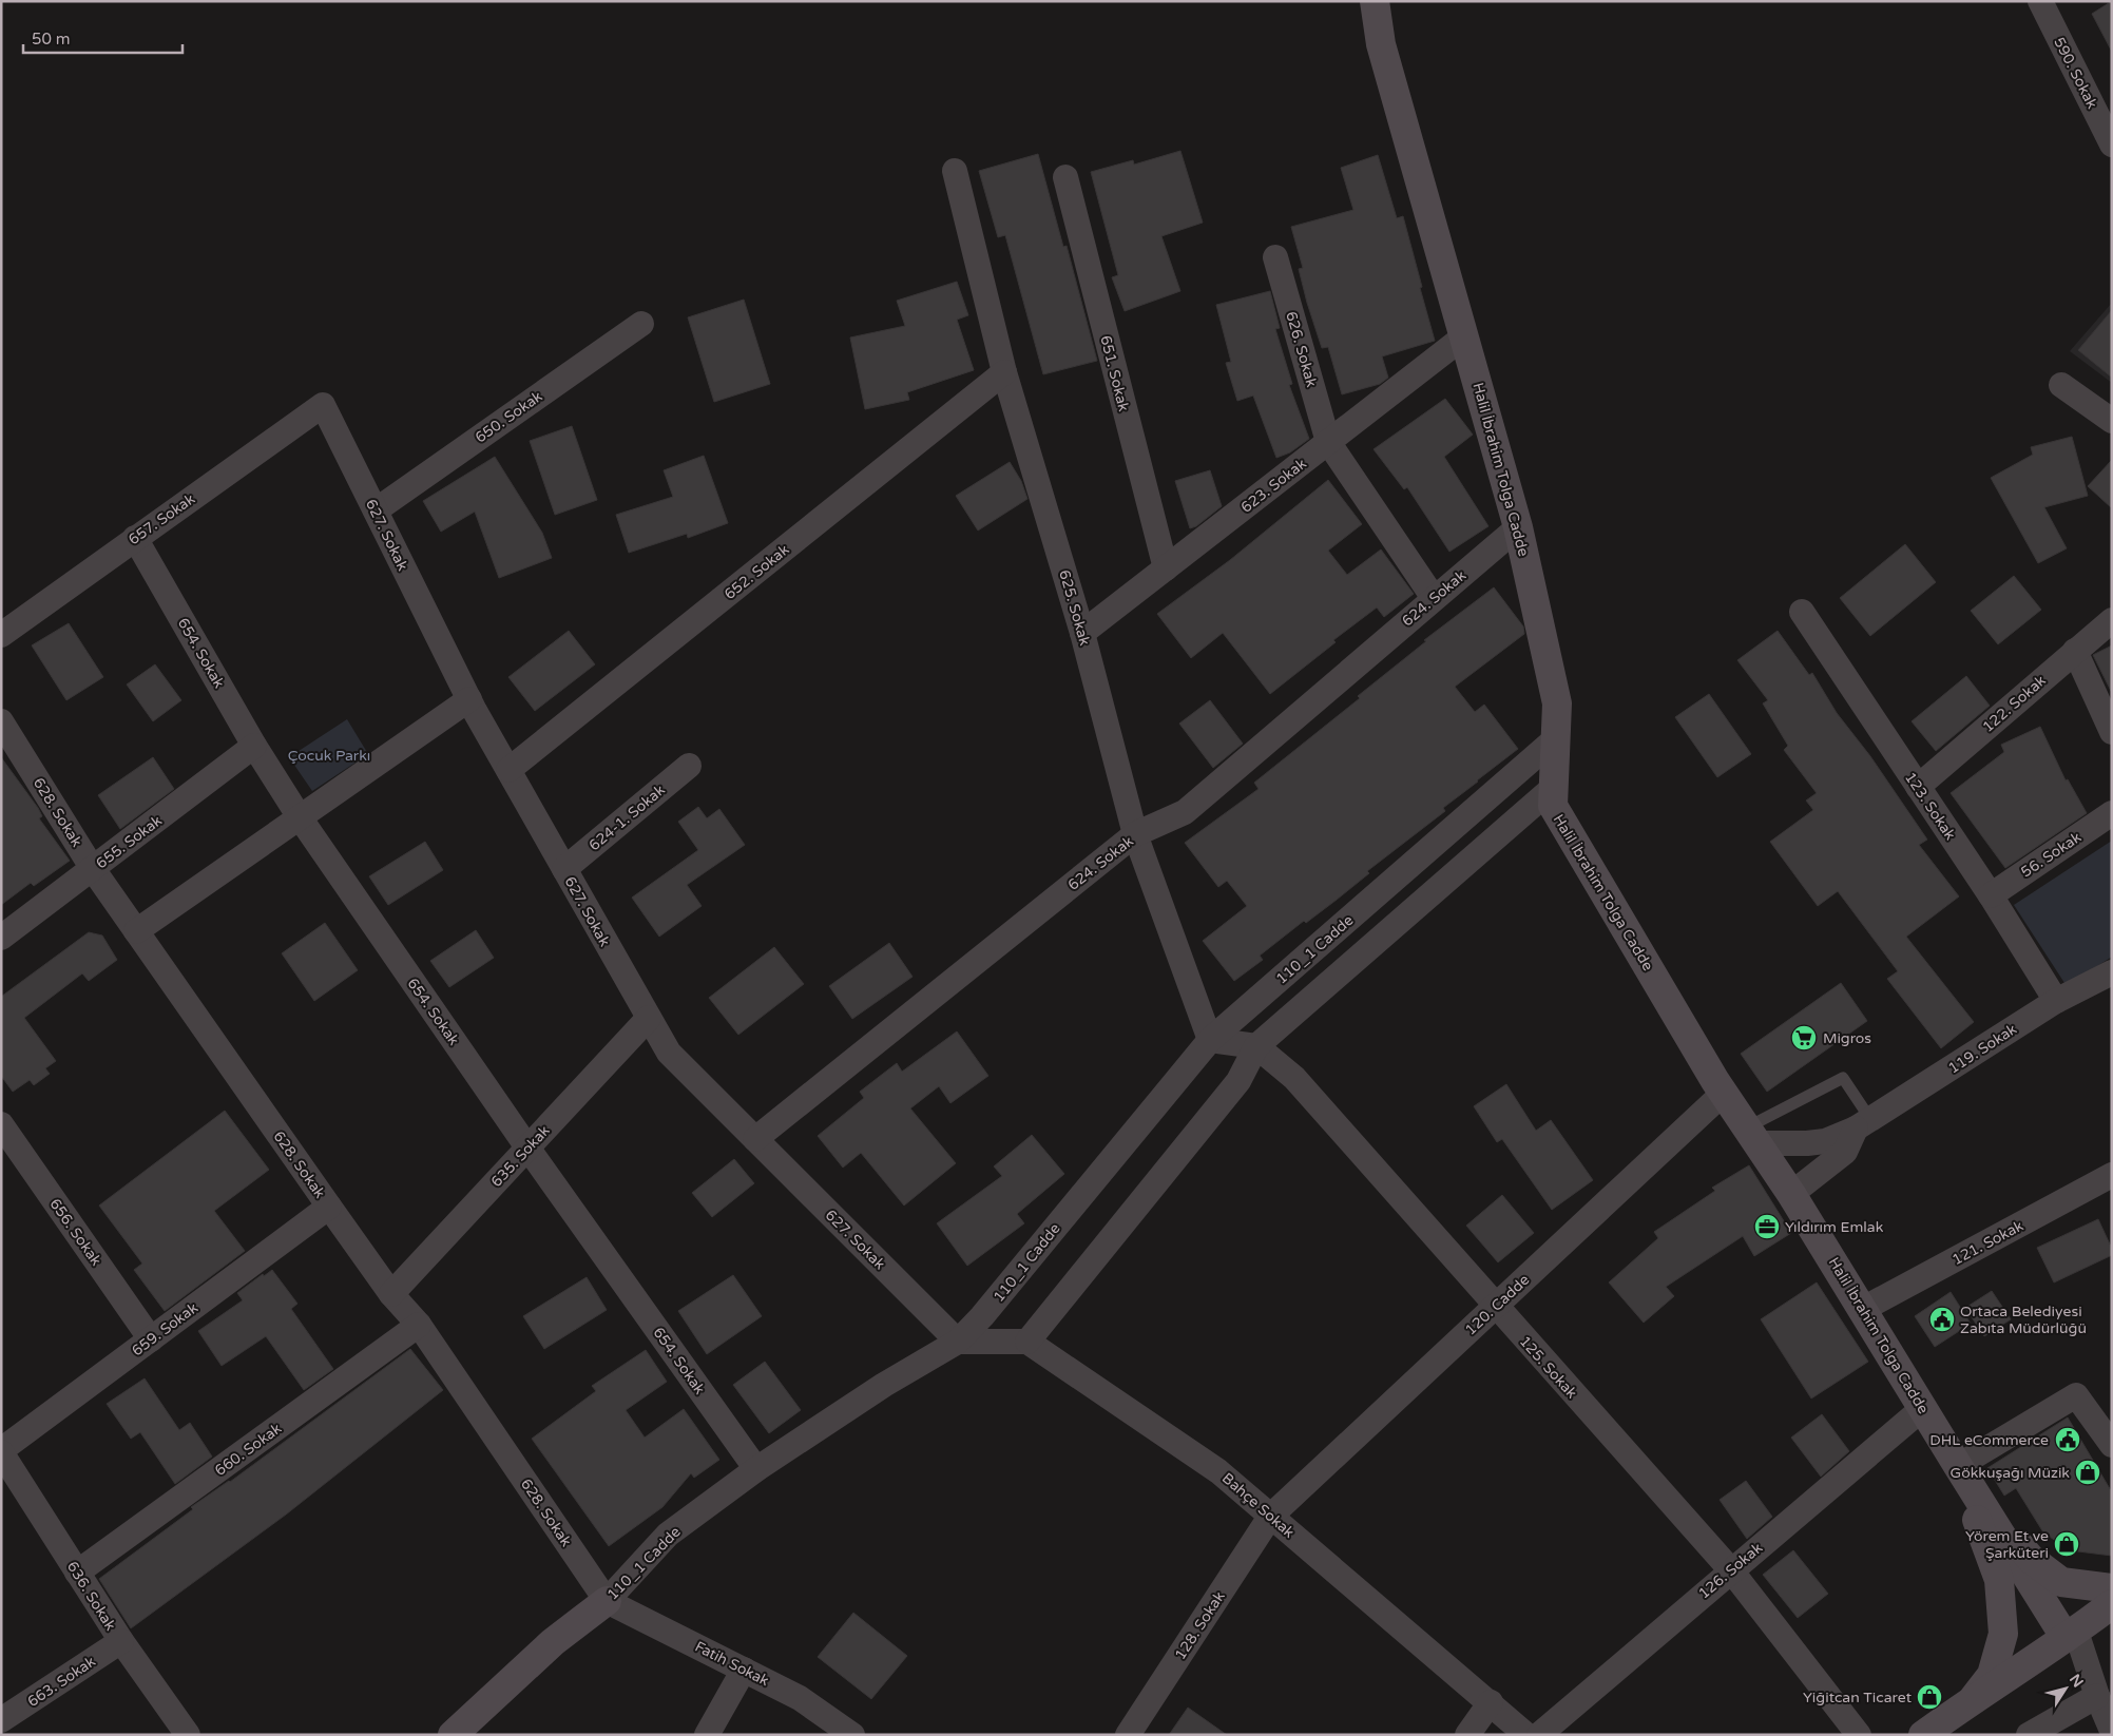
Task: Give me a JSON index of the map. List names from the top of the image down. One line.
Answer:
{"streets":{"street":["590. Sokak","626. Sokak","651. Sokak","650. Sokak","Halil İbrahim Tolga Cadde","623. Sokak","657. Sokak","627. Sokak","652. Sokak","624. Sokak","625. Sokak","654. Sokak","122. Sokak","123. Sokak","628. Sokak","624-1. Sokak","655. Sokak","56. Sokak","110_1 Cadde","119. Sokak","635. Sokak","656. Sokak","121. Sokak","120. Cadde","659. Sokak","125. Sokak","660. Sokak","Bahçe Sokak","126. Sokak","636. Sokak","128. Sokak","Fatih Sokak","663. Sokak"]},"crossings":[["626. Sokak","623. Sokak"],["626. Sokak","624. Sokak"],["651. Sokak","623. Sokak"],["650. Sokak","627. Sokak"],["Halil İbrahim Tolga Cadde","623. Sokak"],["Halil İbrahim Tolga Cadde","624. Sokak"],["Halil İbrahim Tolga Cadde","110_1 Cadde"],["Halil İbrahim Tolga Cadde","119. Sokak"],["Halil İbrahim Tolga Cadde","121. Sokak"],["Halil İbrahim Tolga Cadde","120. Cadde"],["Halil İbrahim Tolga Cadde","126. Sokak"],["623. Sokak","625. Sokak"],["657. Sokak","627. Sokak"],["657. Sokak","654. Sokak"],["627. Sokak","652. Sokak"],["627. Sokak","624. Sokak"],["627. Sokak","624-1. Sokak"],["627. Sokak","110_1 Cadde"],["627. Sokak","635. Sokak"],["652. Sokak","625. Sokak"],["624. Sokak","625. Sokak"],["625. Sokak","110_1 Cadde"],["654. Sokak","655. Sokak"],["654. Sokak","110_1 Cadde"],["654. Sokak","635. Sokak"],["122. Sokak","123. Sokak"],["123. Sokak","56. Sokak"],["123. Sokak","119. Sokak"],["628. Sokak","655. Sokak"],["628. Sokak","110_1 Cadde"],["628. Sokak","635. Sokak"],["628. Sokak","659. Sokak"],["628. Sokak","660. Sokak"],["628. Sokak","Fatih Sokak"],["110_1 Cadde","Fatih Sokak"],["656. Sokak","659. Sokak"],["120. Cadde","125. Sokak"],["120. Cadde","Bahçe Sokak"],["120. Cadde","128. Sokak"],["659. Sokak","636. Sokak"],["125. Sokak","126. Sokak"],["660. Sokak","636. Sokak"],["Bahçe Sokak","128. Sokak"],["636. Sokak","663. Sokak"]],"parks":["Çocuk Parkı"],"places":{"supermarket":["Migros"],"office":["Yıldırım Emlak"],"public building":["Ortaca Belediyesi Zabıta Müdürlüğü","DHL eCommerce"],"shop":["Gökkuşağı Müzik","Yörem Et ve Şarküteri","Yiğitcan Ticaret"]},"scale_bar":"50 m","north":"top right"}
